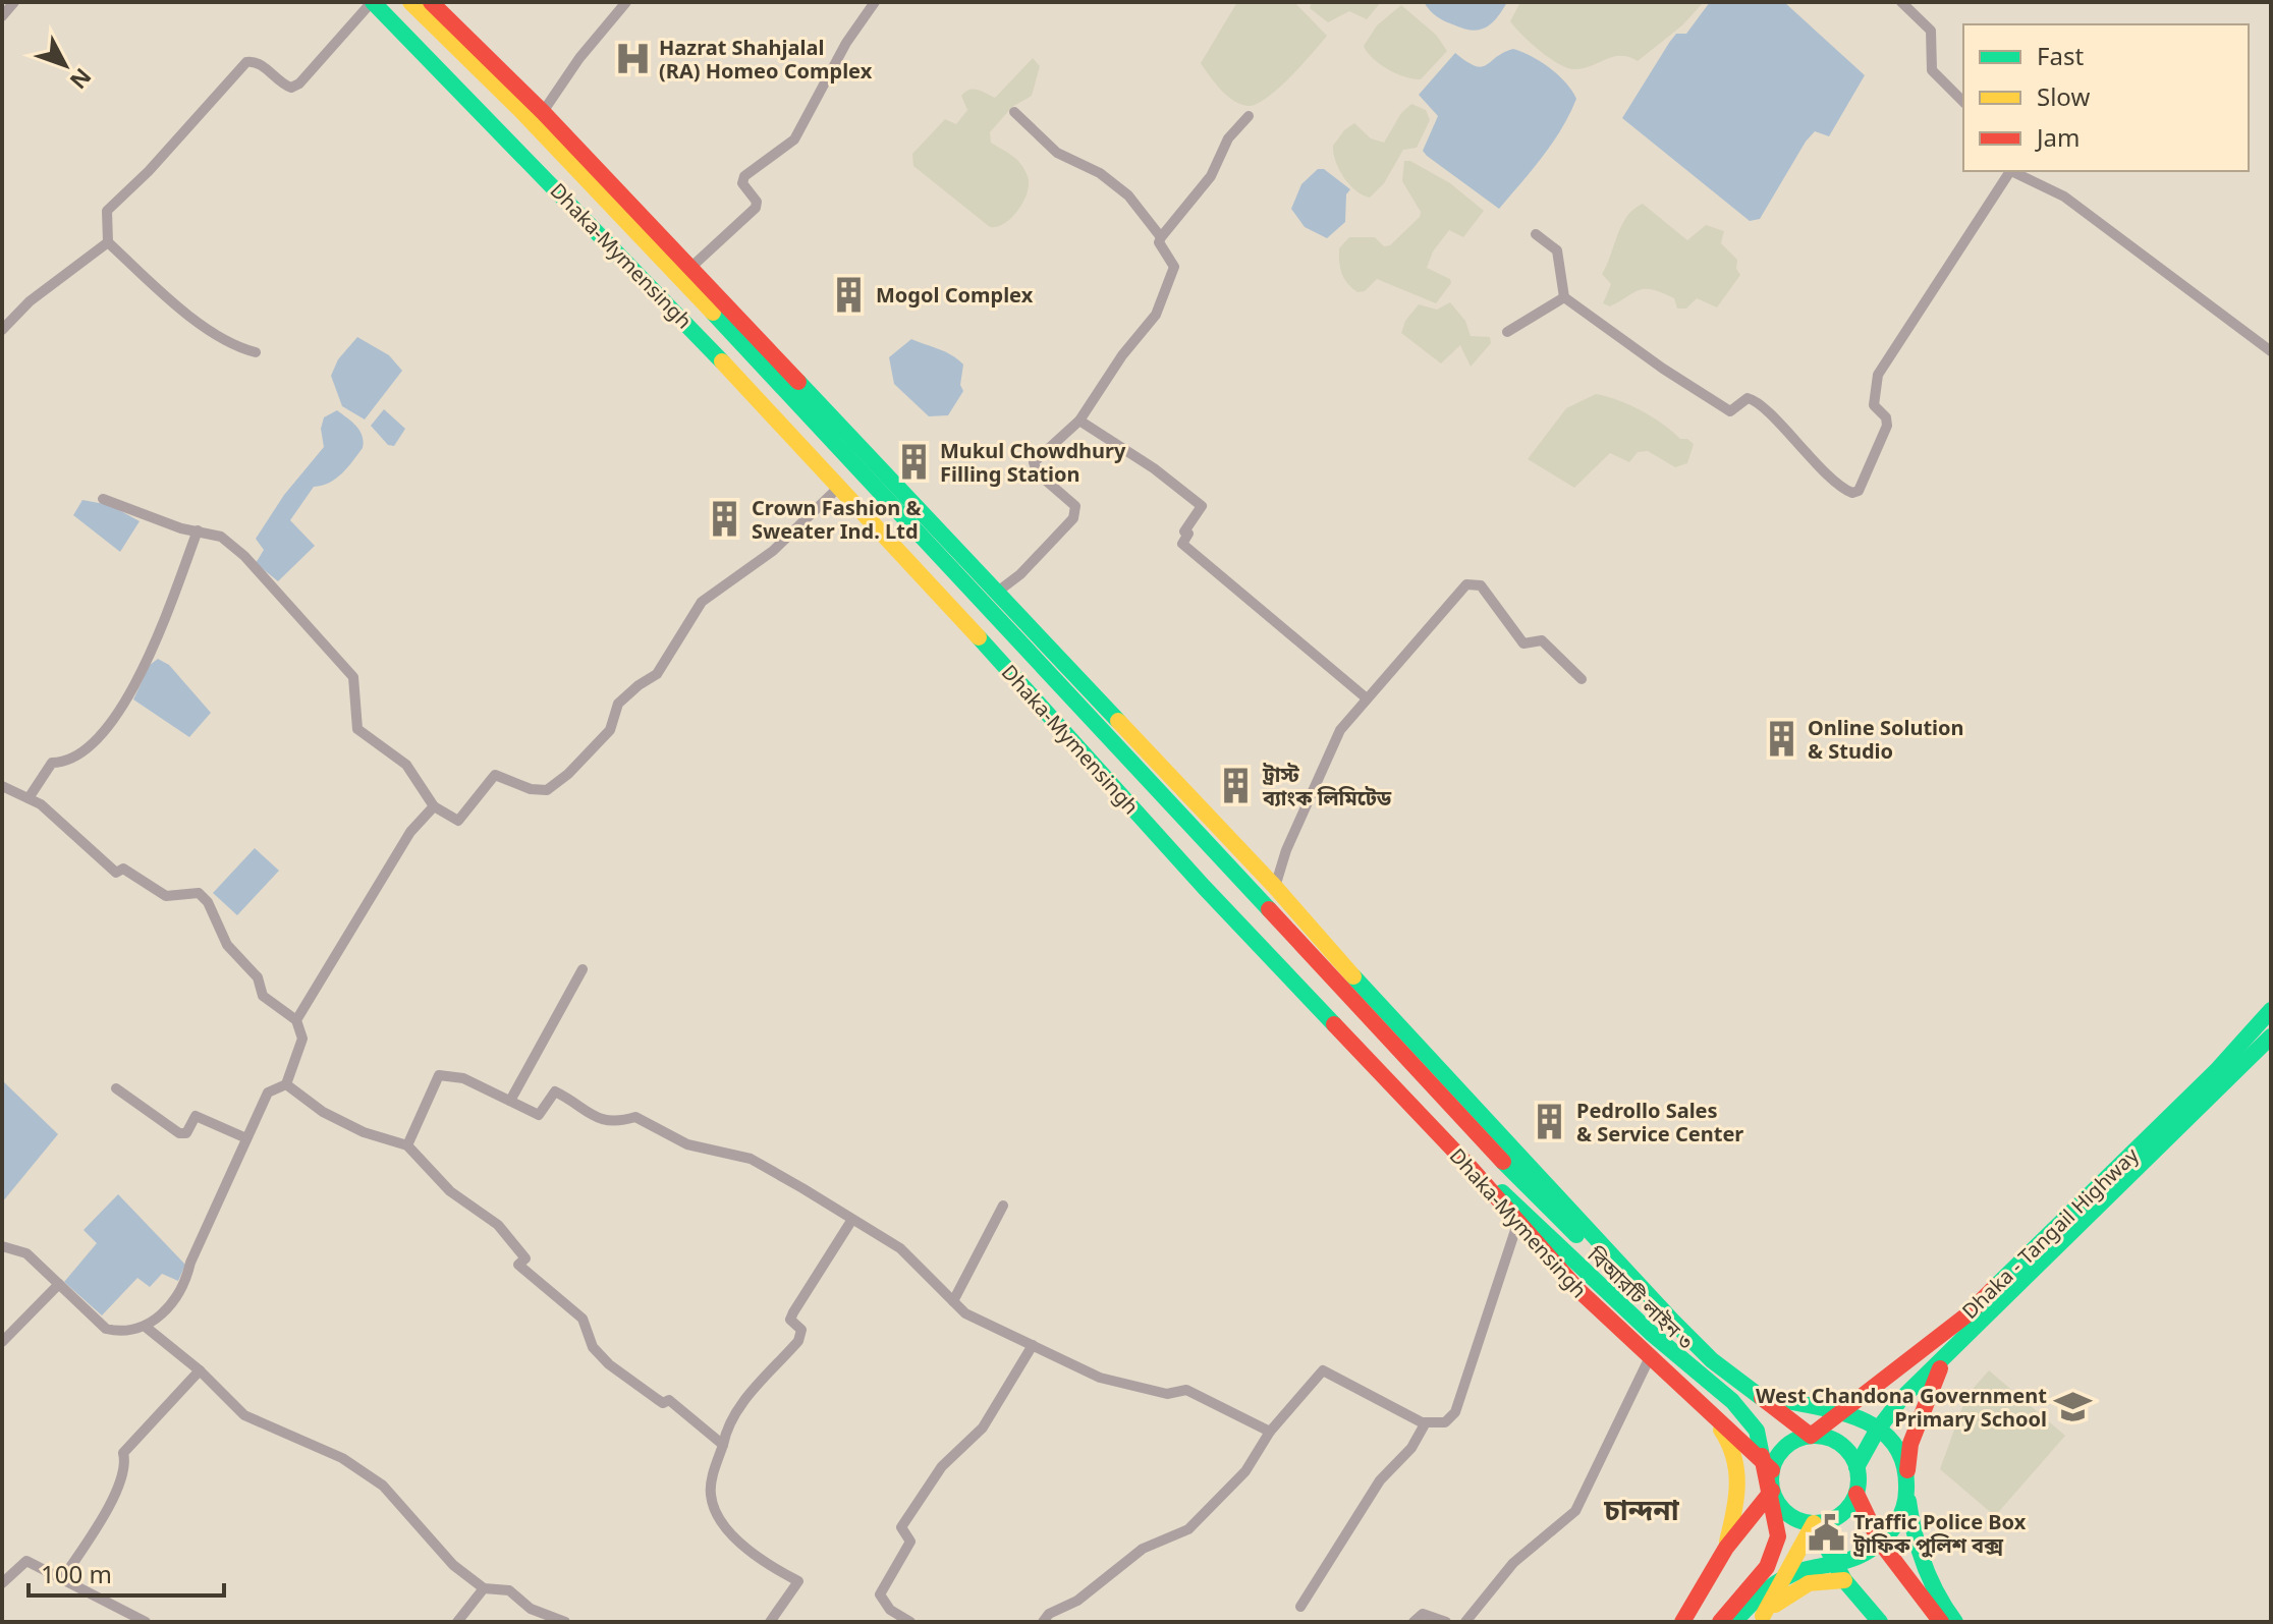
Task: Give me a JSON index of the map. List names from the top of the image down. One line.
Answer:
{"streets":{"main road":["Dhaka-Mymensingh","Dhaka - Tangail Highway","বিআরটি লাইন ৩"]},"crossings":[["Dhaka-Mymensingh","Dhaka - Tangail Highway"],["Dhaka-Mymensingh","বিআরটি লাইন ৩"]],"districts":["চান্দনা"],"places":{"hospital":["Hazrat Shahjalal (RA) Homeo Complex"],"building":["Mogol Complex","Mukul Chowdhury Filling Station","Crown Fashion & Sweater Ind. Ltd","Online Solution & Studio","ট্রাস্ট ব্যাংক লিমিটেড","Pedrollo Sales & Service Center"],"school or university":["West Chandona Government Primary School"],"public building":["Traffic Police Box ট্রাফিক পুলিশ বক্স"]},"legend":["Fast","Slow","Jam"],"scale_bar":"100 m","north":"bottom right"}
